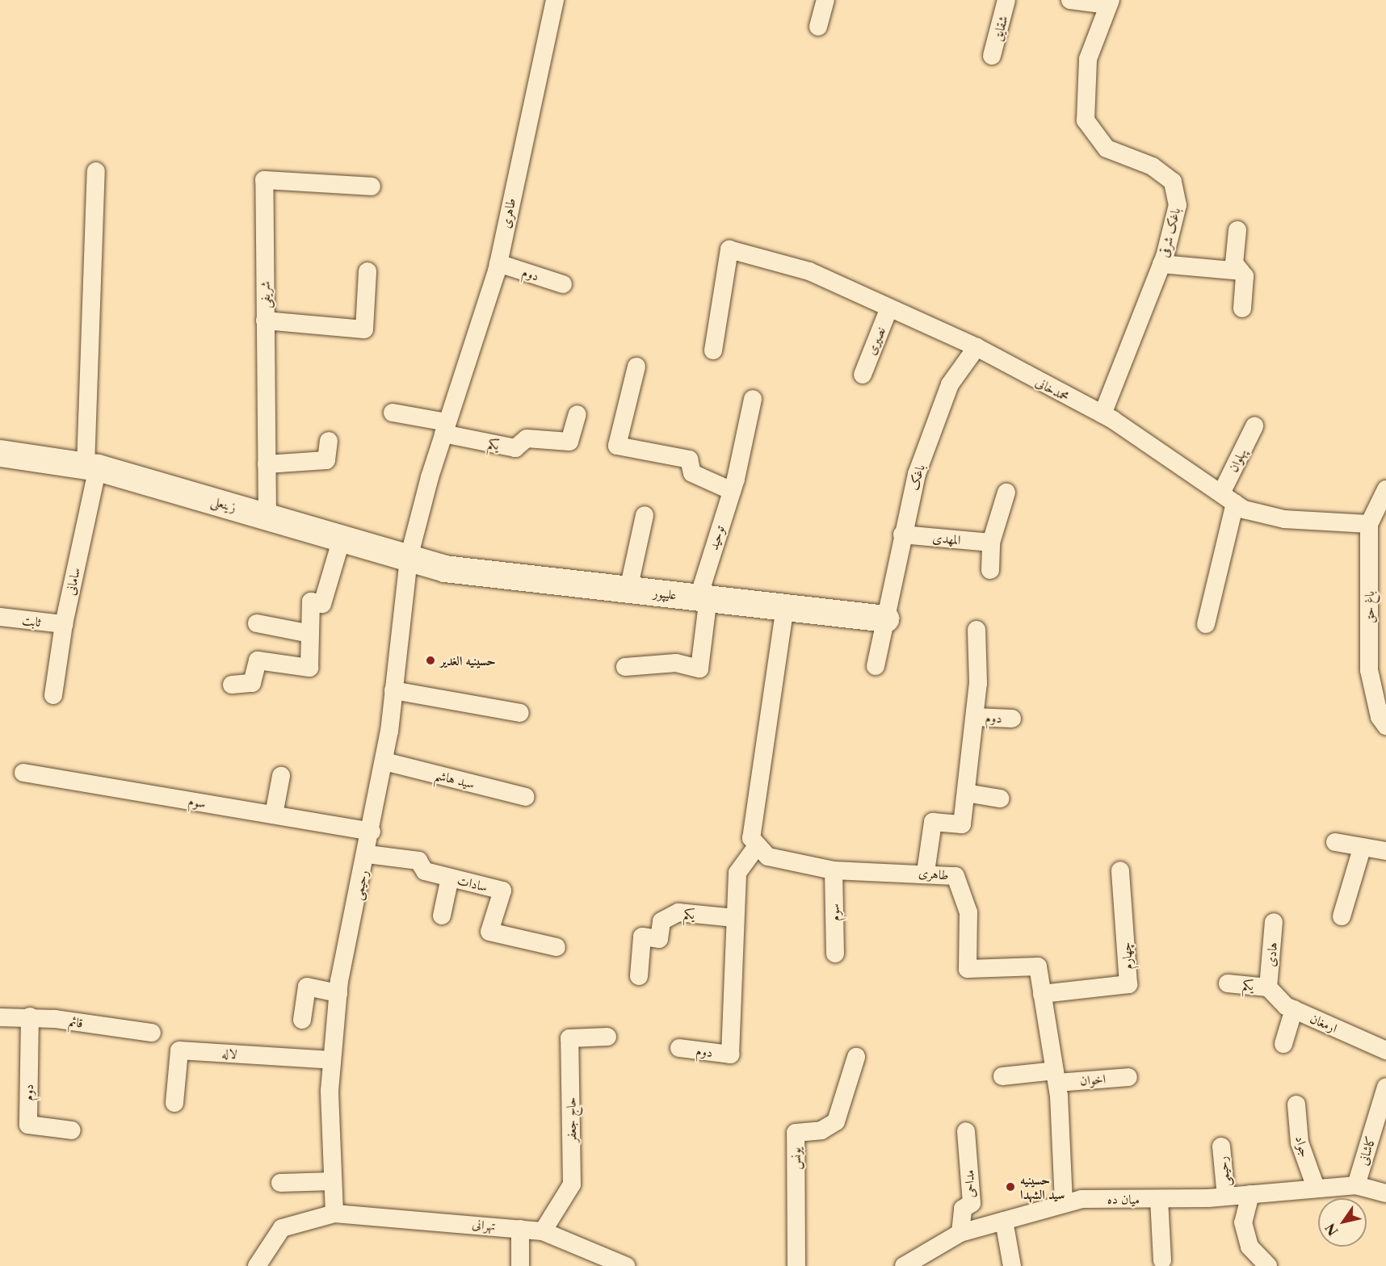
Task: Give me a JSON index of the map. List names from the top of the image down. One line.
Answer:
{"streets":{"street":["شقایق","طاهری","باغک شرقی","دوم","شریفی","نصیری","محمدخانی","یکم","پهلوان","باغک","زینعلی","توحید","المهدی","سامانی","علیپور","باغ حق","ثابت","سید هاشم","سوم","سادات","رحیمی","هادی","چهارم","قائم","ارمغان","لاله","اخوان","حاج جعفر","جواد","کاشانی","یونس","مداحی","میان ده","تهرانی"]},"crossings":[["طاهری","دوم"],["طاهری","یکم"],["طاهری","زینعلی"],["طاهری","سوم"],["طاهری","رحیمی"],["طاهری","چهارم"],["طاهری","اخوان"],["طاهری","میان ده"],["باغک شرقی","محمدخانی"],["دوم","یکم"],["دوم","قائم"],["شریفی","زینعلی"],["نصیری","محمدخانی"],["محمدخانی","پهلوان"],["محمدخانی","باغک"],["محمدخانی","باغ حق"],["یکم","هادی"],["یکم","ارمغان"],["باغک","المهدی"],["باغک","علیپور"],["زینعلی","سامانی"],["زینعلی","علیپور"],["زینعلی","رحیمی"],["توحید","علیپور"],["سامانی","ثابت"],["سید هاشم","رحیمی"],["سوم","رحیمی"],["سادات","رحیمی"],["رحیمی","لاله"],["رحیمی","میان ده"],["رحیمی","تهرانی"],["هادی","ارمغان"],["حاج جعفر","تهرانی"],["جواد","میان ده"],["کاشانی","میان ده"],["مداحی","میان ده"]],"places":["حسینیه الغدیر","حسینیه سید الشهدا"],"north":"bottom left"}
